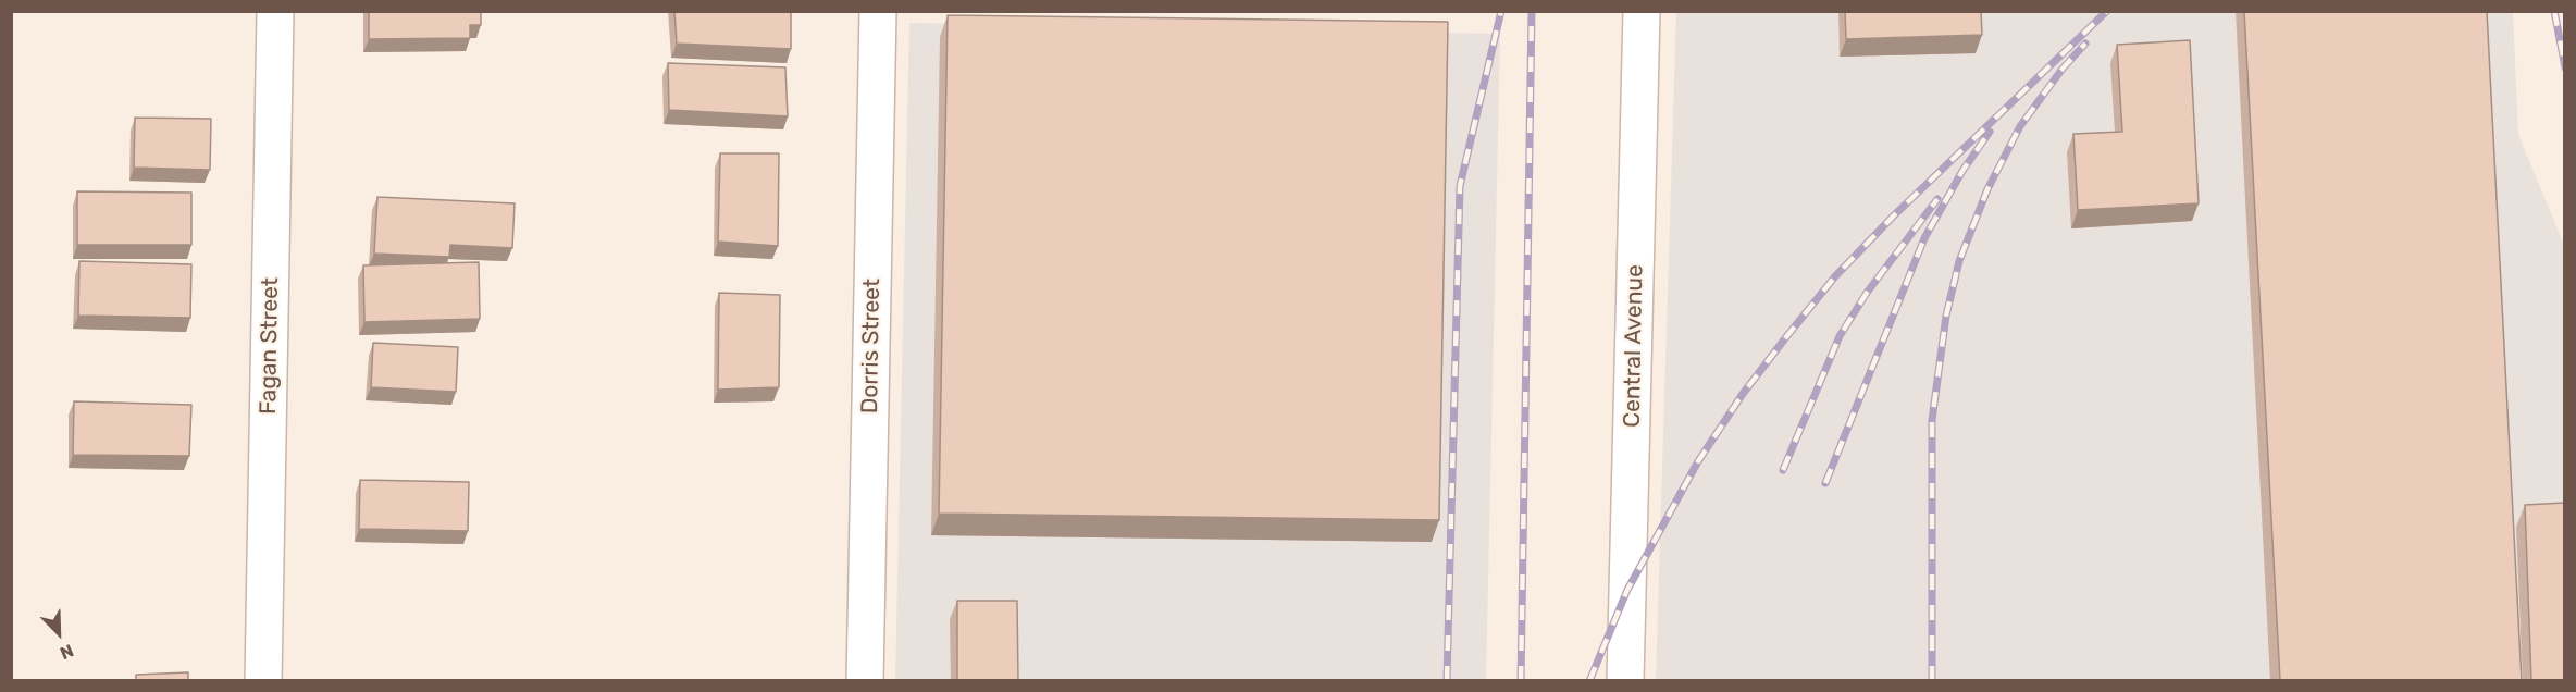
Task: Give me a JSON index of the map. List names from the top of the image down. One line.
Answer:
{"streets":{"street":["Fagan Street","Dorris Street","Central Avenue"]},"north":"bottom right"}
